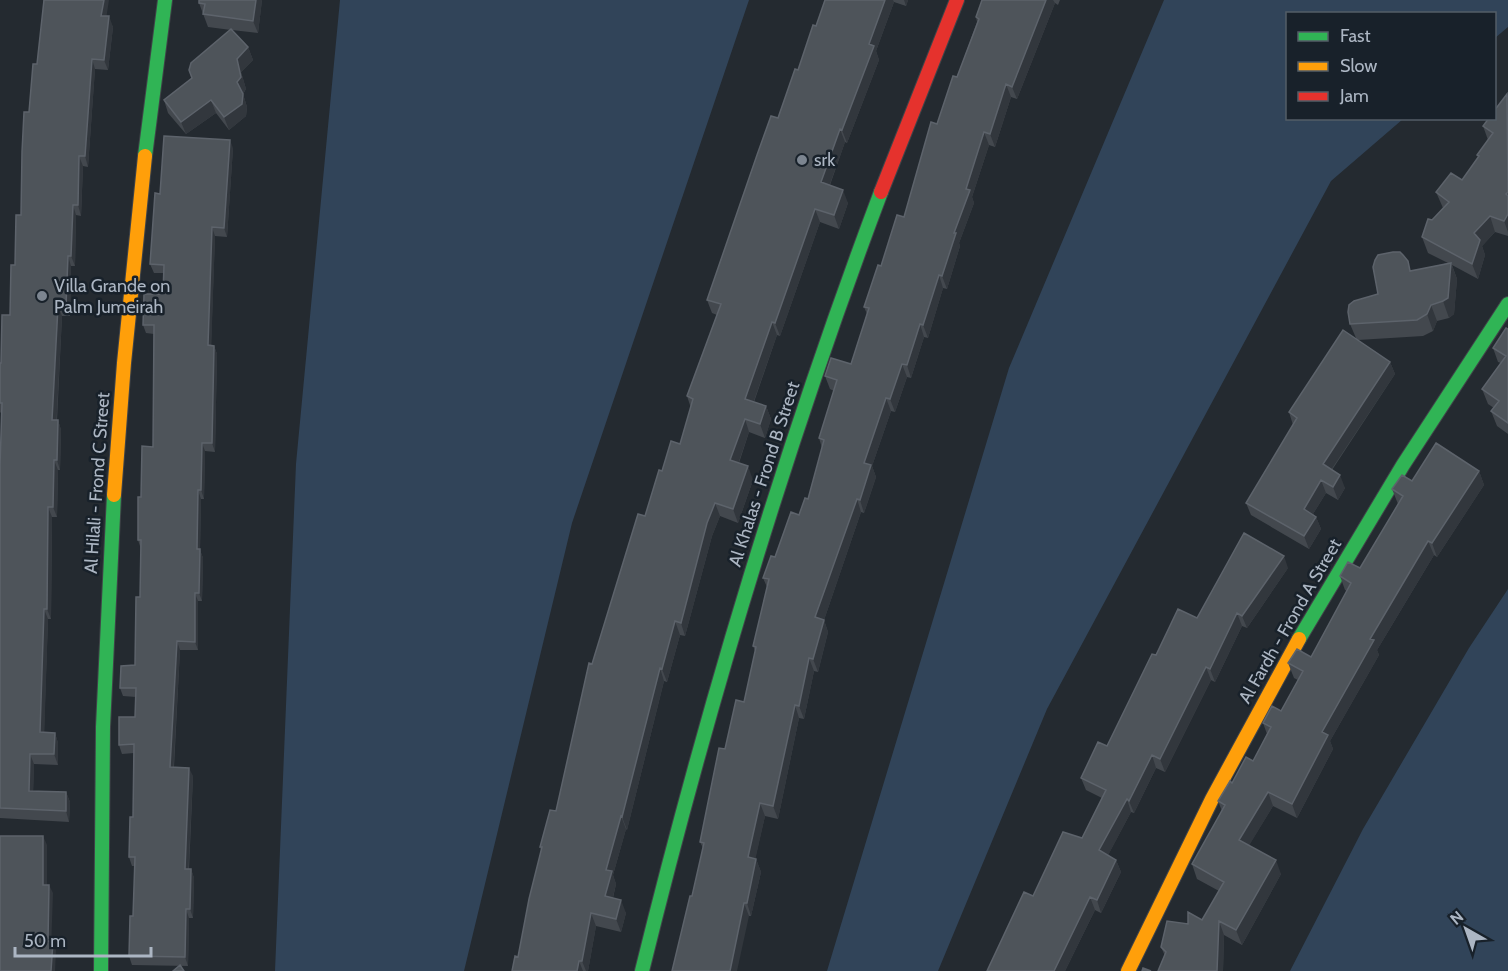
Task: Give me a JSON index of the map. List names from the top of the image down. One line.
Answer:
{"streets":{"street":["Al Khalas - Frond B Street","Al Hilali - Frond C Street","Al Fardh - Frond A Street"]},"places":["srk","Villa Grande on Palm Jumeirah"],"legend":["Fast","Slow","Jam"],"scale_bar":"50 m","north":"top left"}
